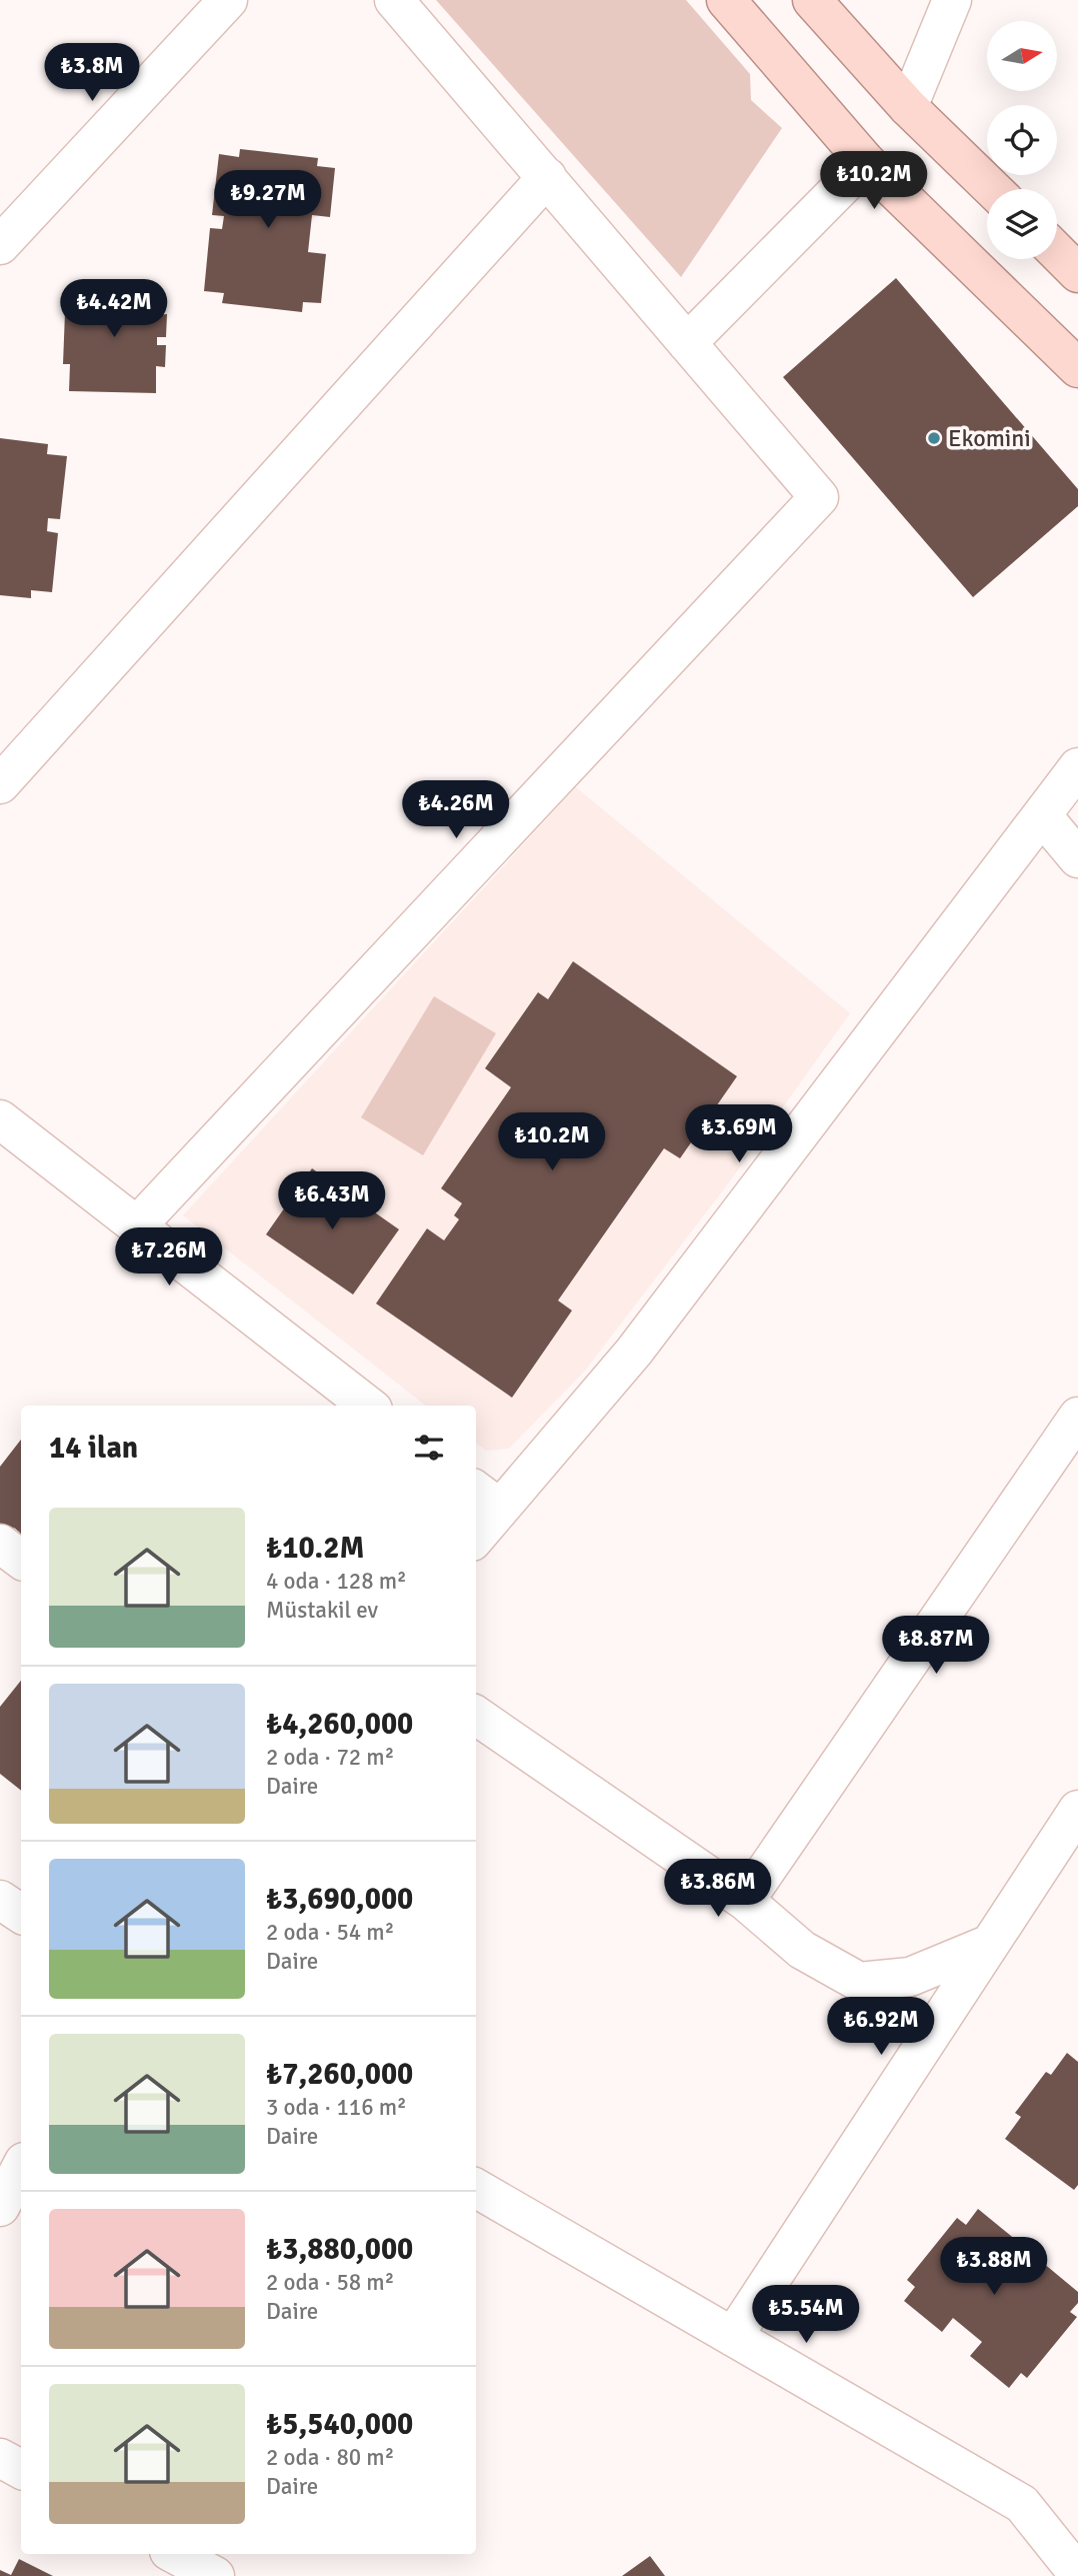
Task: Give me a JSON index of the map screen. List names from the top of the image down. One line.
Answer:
{"places":["Ekomini"],"north":"right","page":{"price":["₺3.8M","₺10.2M","₺9.27M","₺4.42M","₺4.26M","₺3.69M","₺10.2M","₺6.43M","₺7.26M","₺8.87M","₺3.86M","₺6.92M","₺3.88M","₺5.54M"],"heading":"14 ilan","list":[{"name":"₺10.2M","note":"4 oda · 128 m² · Müstakil ev"},{"name":"₺4,260,000","note":"2 oda · 72 m² · Daire"},{"name":"₺3,690,000","note":"2 oda · 54 m² · Daire"},{"name":"₺7,260,000","note":"3 oda · 116 m² · Daire"},{"name":"₺3,880,000","note":"2 oda · 58 m² · Daire"},{"name":"₺5,540,000","note":"2 oda · 80 m² · Daire"}]}}
